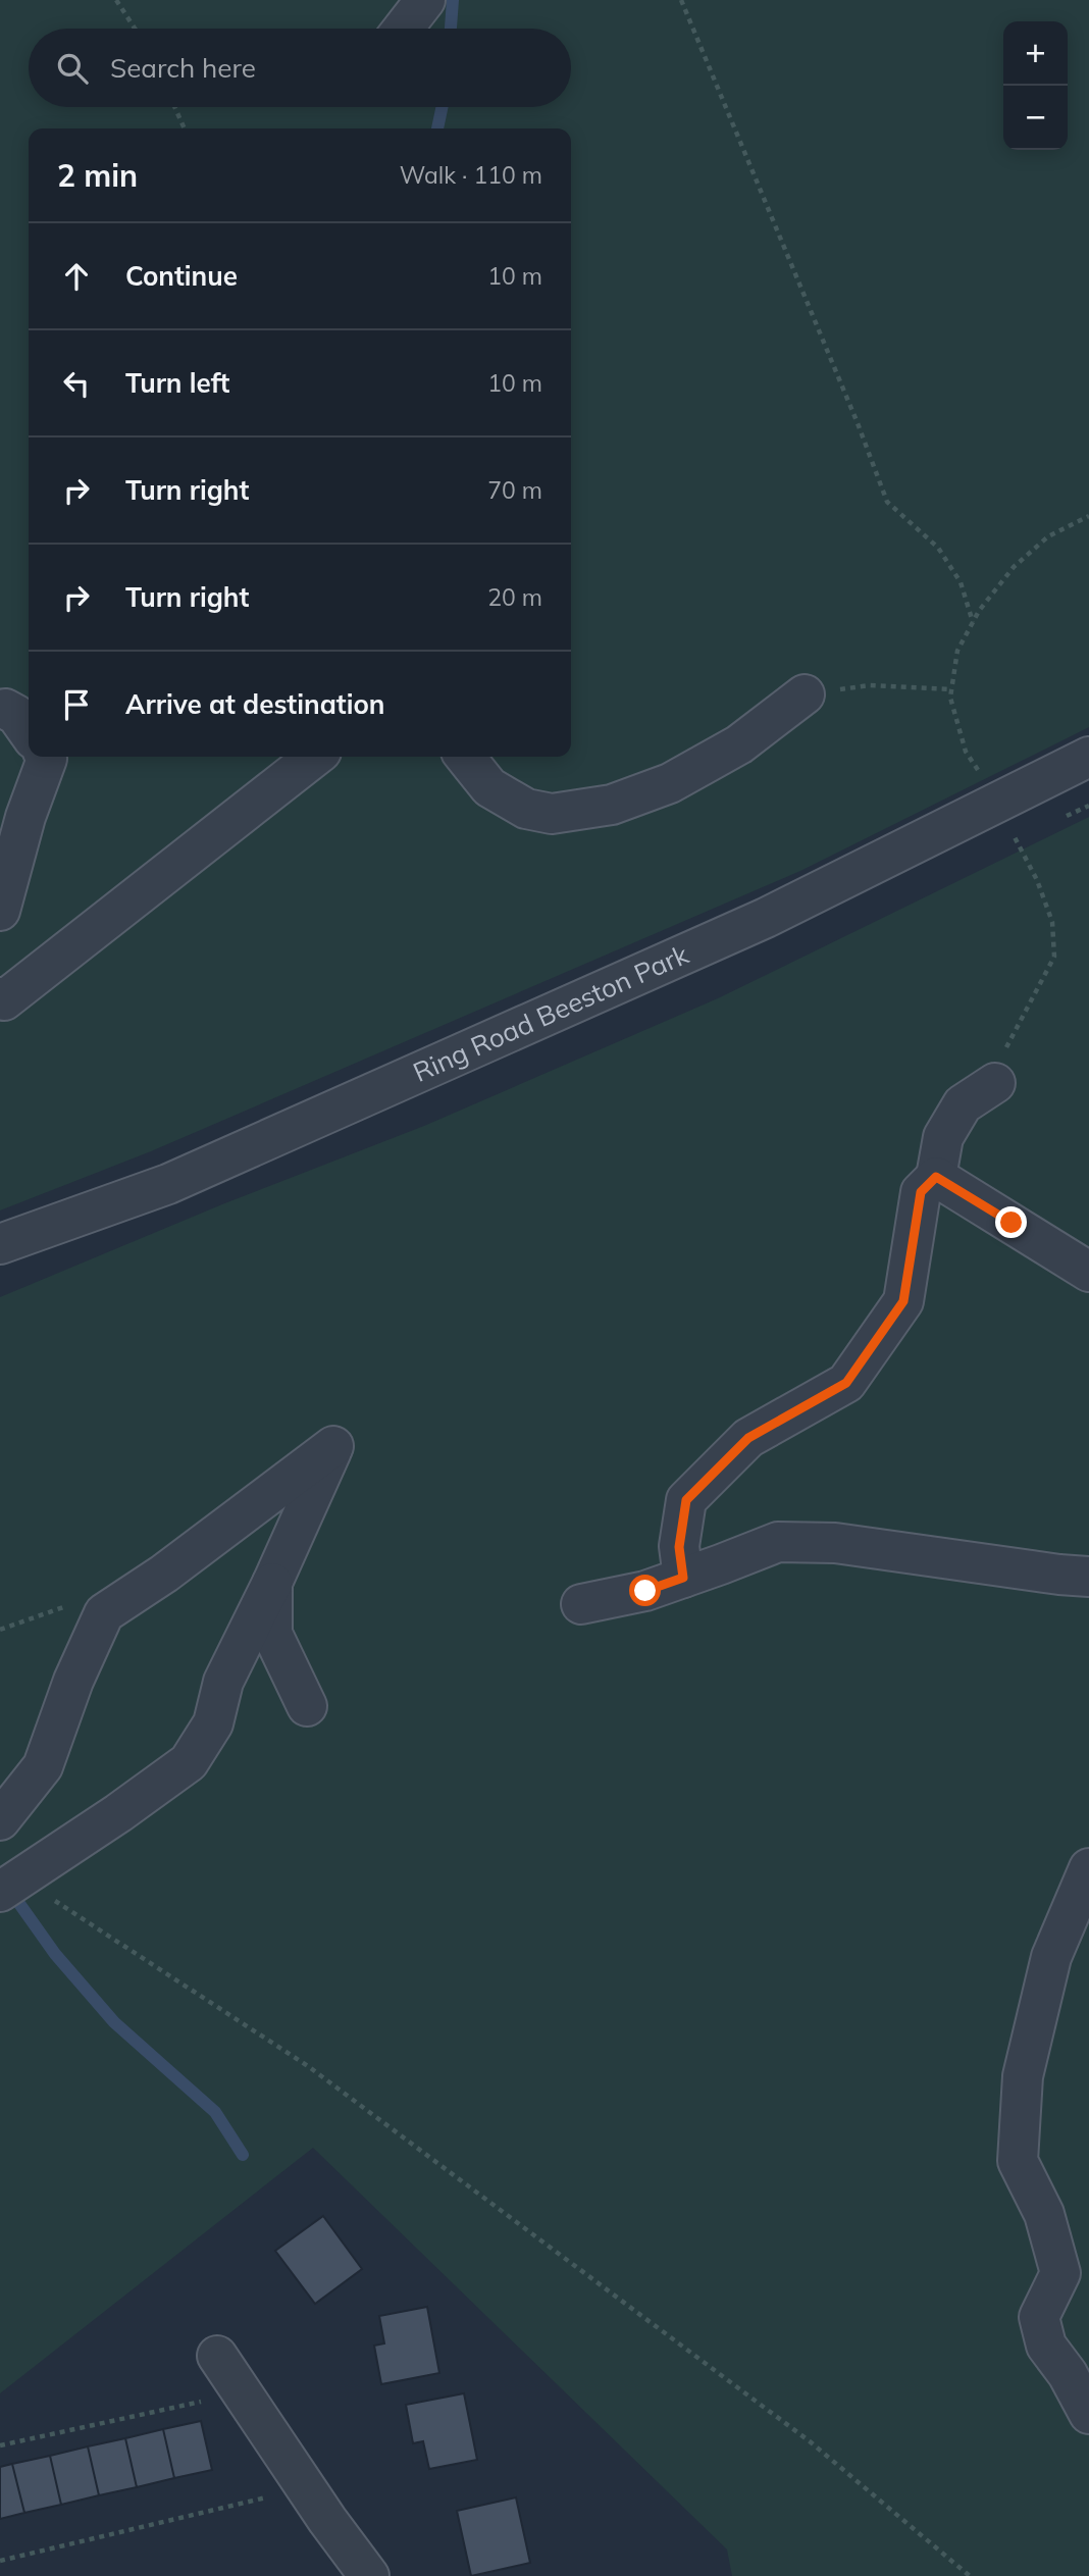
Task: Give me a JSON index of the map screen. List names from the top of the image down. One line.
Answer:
{"streets":{"street":["Ring Road Beeston Park"]},"page":{"map_buttons":["+","−"],"search":"Search here","heading":["2 min","Walk · 110 m"],"list":[["Continue","10 m"],["Turn left","10 m"],["Turn right","70 m"],["Turn right","20 m"],"Arrive at destination"]}}
